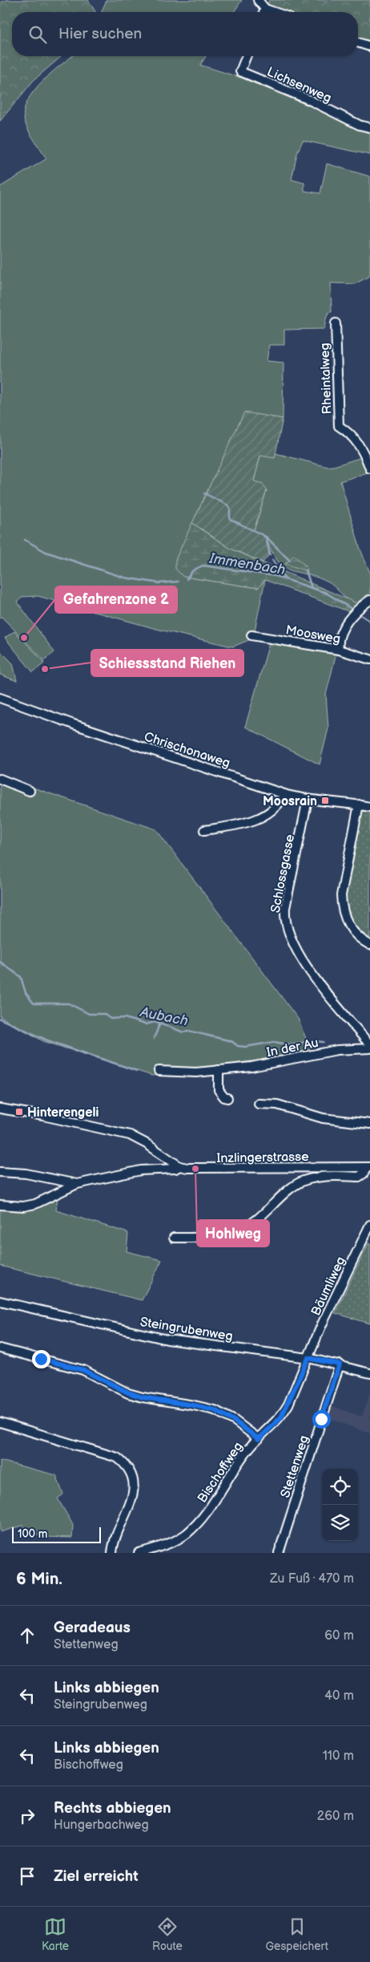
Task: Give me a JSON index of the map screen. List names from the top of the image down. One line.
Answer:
{"streets":{"street":["Lichsenweg","Rheintalweg","Moosweg","Chrischonaweg","Schlossgasse","In der Au","Inzlingerstrasse","Bäumliweg","Steingrubenweg","Stettenweg","Bischoffweg"]},"crossings":[["Chrischonaweg","Schlossgasse"],["Bäumliweg","Steingrubenweg"],["Bäumliweg","Bischoffweg"],["Steingrubenweg","Stettenweg"],["Steingrubenweg","Bischoffweg"]],"water":["Immenbach","Aubach"],"places":{"other":["Gefahrenzone 2","Schiessstand Riehen","Hohlweg"],"transit":["Moosrain","Hinterengeli"]},"scale_bar":"100 m","page":{"search":"Hier suchen","scale":"100 m","heading":["6 Min.","Zu Fuß · 470 m"],"list":[["Geradeaus","Stettenweg","60 m"],["Links abbiegen","Steingrubenweg","40 m"],["Links abbiegen","Bischoffweg","110 m"],["Rechts abbiegen","Hungerbachweg","260 m"],"Ziel erreicht"],"nav":["Karte","Route","Gespeichert"]}}
